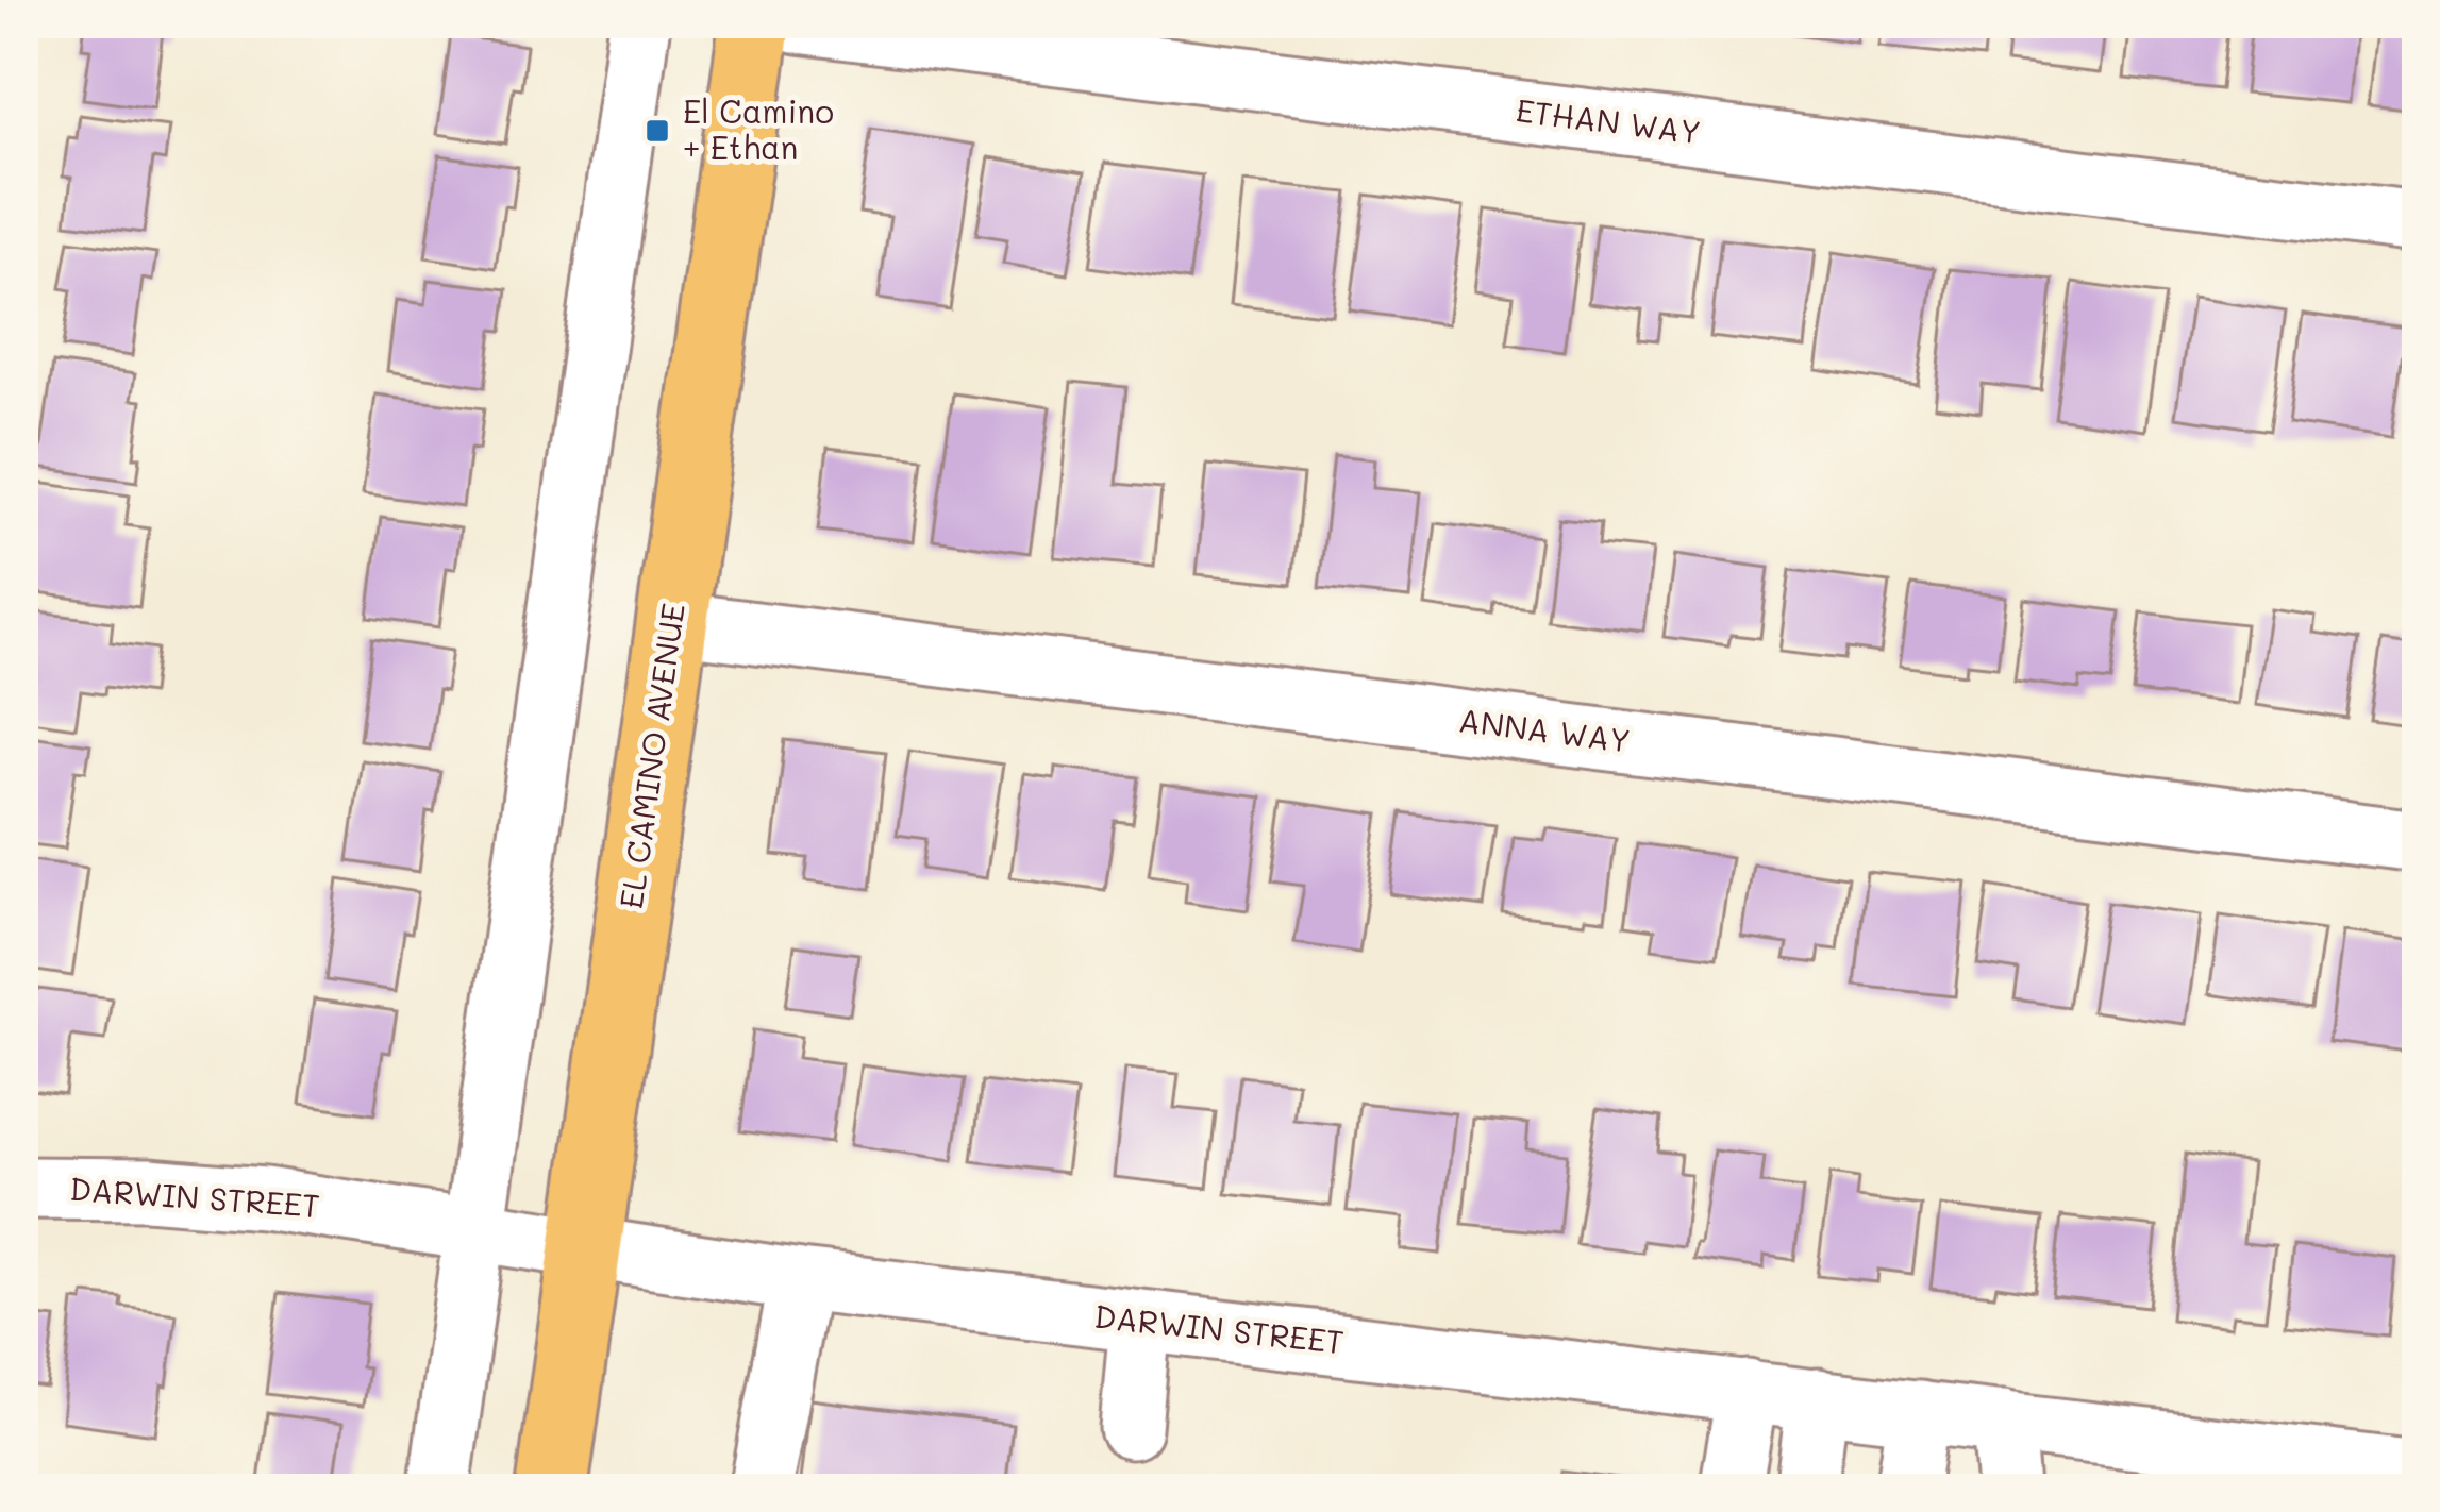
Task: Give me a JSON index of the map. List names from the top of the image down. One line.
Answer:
{"streets":{"main road":["EL CAMINO AVENUE"],"street":["ETHAN WAY","ANNA WAY","DARWIN STREET"]},"crossings":[["ANNA WAY","EL CAMINO AVENUE"],["EL CAMINO AVENUE","DARWIN STREET"]],"places":{"transit":["El Camino + Ethan"]}}
